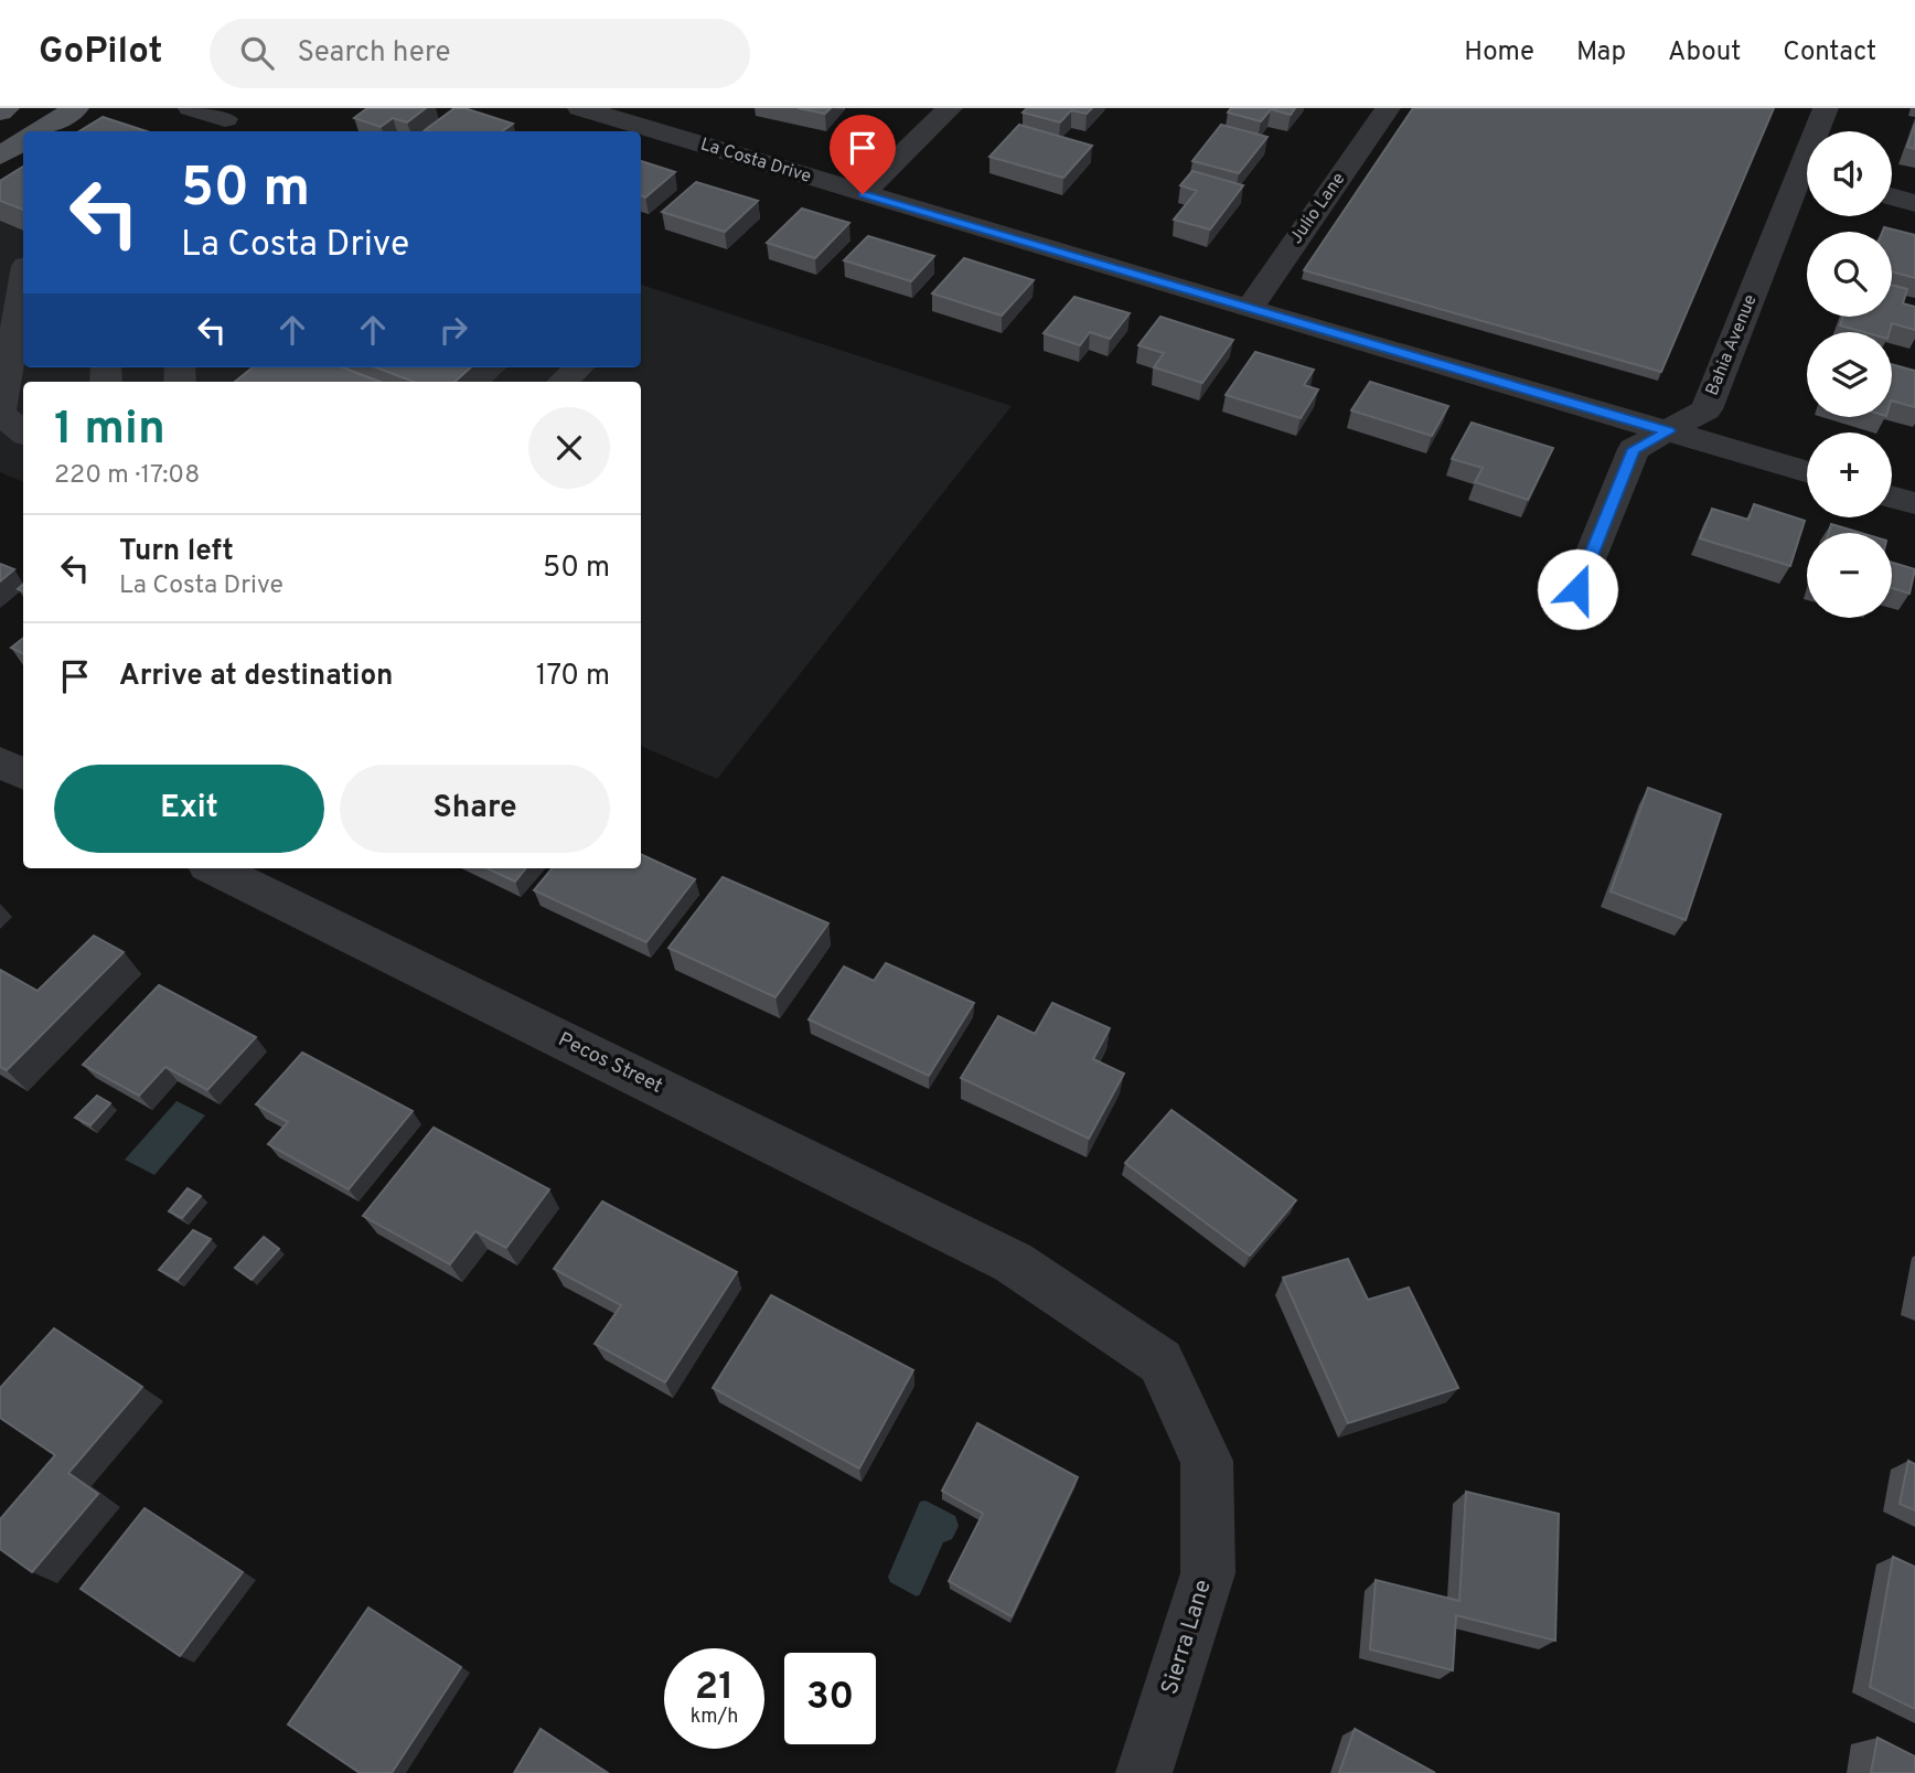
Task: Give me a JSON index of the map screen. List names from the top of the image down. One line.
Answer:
{"streets":{"street":["La Costa Drive","Julio Lane","Bahia Avenue","Pecos Street","Sierra Lane"]},"crossings":[["La Costa Drive","Julio Lane"],["La Costa Drive","Bahia Avenue"],["Pecos Street","Sierra Lane"]],"page":{"header":"GoPilot","search":"Search here","nav":["Home","Map","About","Contact"],"map_buttons":["+","−"],"turn":["50 m","La Costa Drive"],"heading":["1 min","220 m · 17:08"],"list":[{"name":"Turn left","note":"La Costa Drive","value":"50 m"},{"name":"Arrive at destination","value":"170 m"}],"buttons":["Exit","Share"],"speed":"21 km/h","limit":"30"}}
